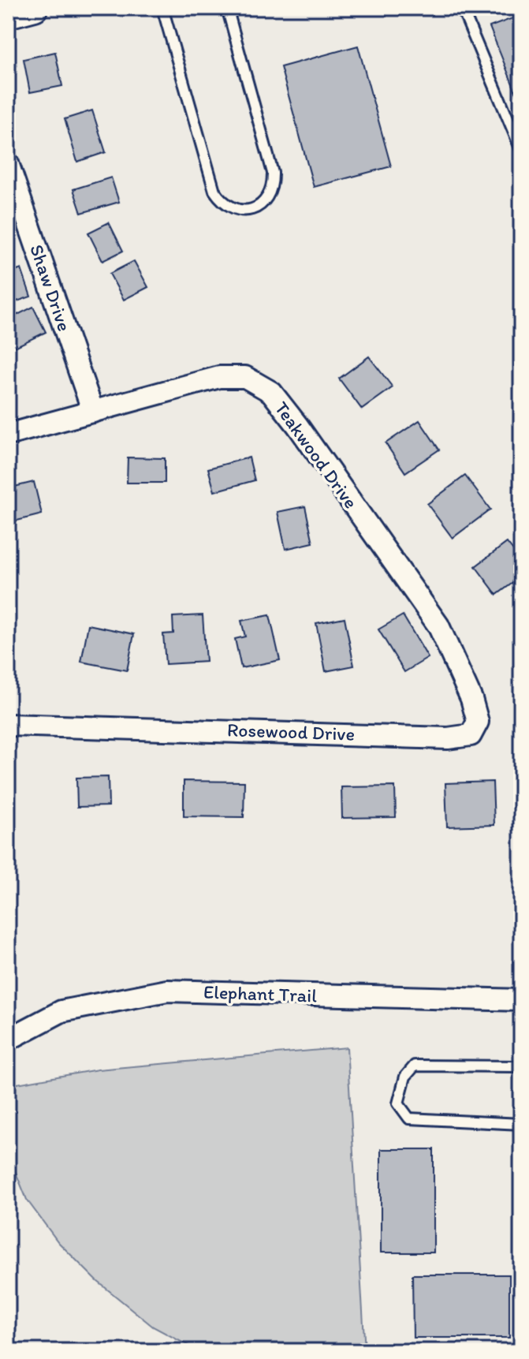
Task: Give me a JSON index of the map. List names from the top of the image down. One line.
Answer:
{"streets":{"street":["Shaw Drive","Teakwood Drive","Rosewood Drive","Elephant Trail"]},"crossings":[["Shaw Drive","Teakwood Drive"],["Teakwood Drive","Rosewood Drive"]]}
